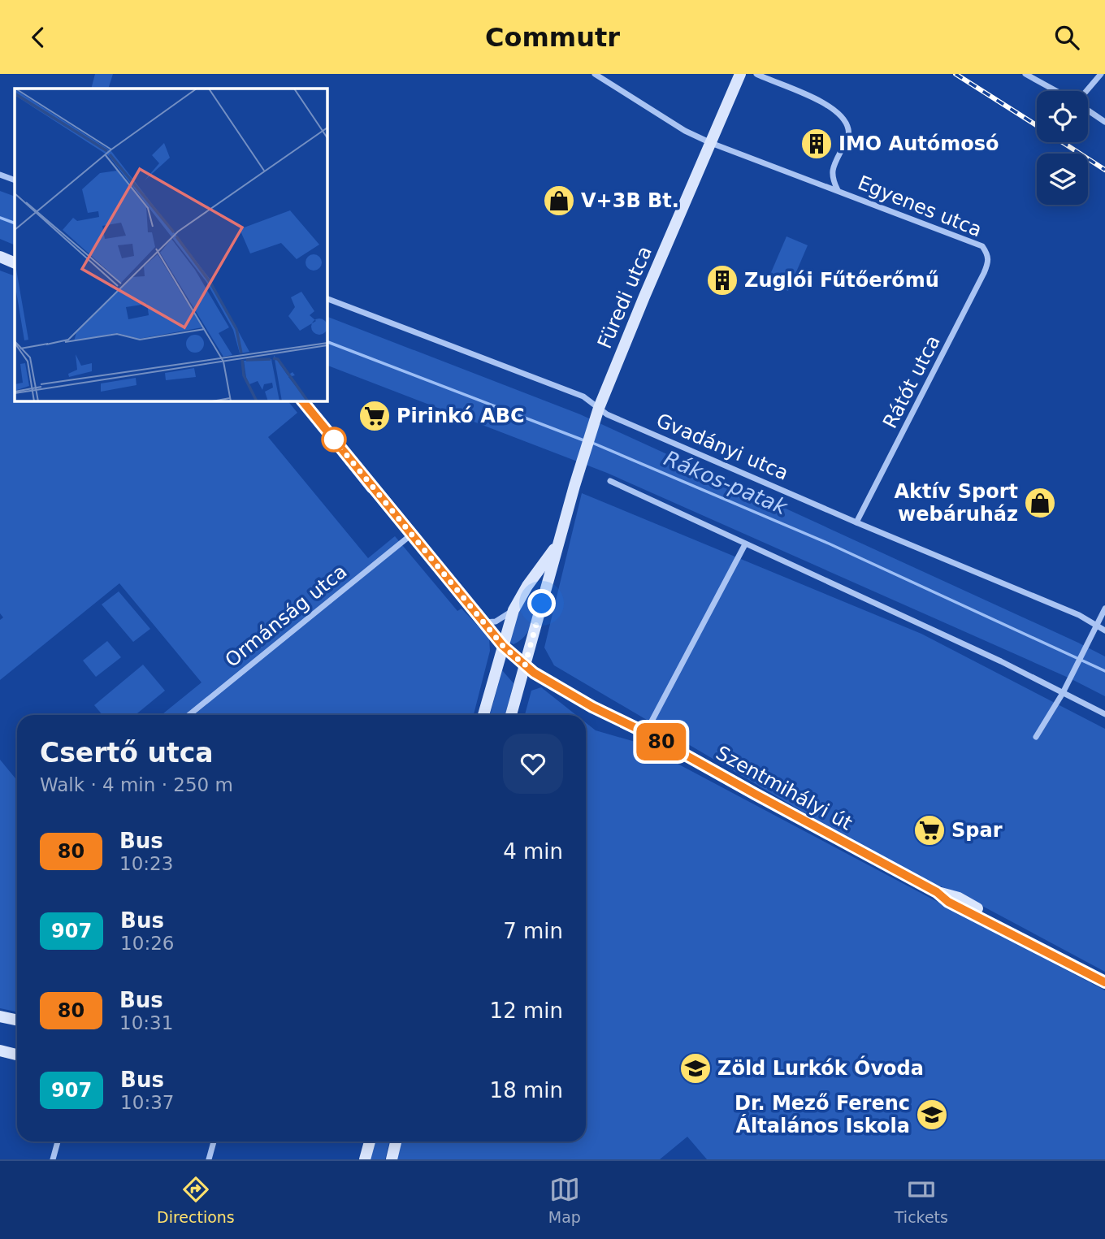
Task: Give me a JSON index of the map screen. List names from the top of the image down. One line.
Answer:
{"streets":{"main road":["Füredi utca","Szentmihályi út"],"street":["Egyenes utca","Rátót utca","Gvadányi utca","Ormánság utca"]},"crossings":[["Egyenes utca","Füredi utca"],["Egyenes utca","Rátót utca"],["Füredi utca","Gvadányi utca"],["Füredi utca","Szentmihályi út"],["Rátót utca","Gvadányi utca"]],"water":["Rákos-patak"],"places":{"building":["IMO Autómosó","Zuglói Fűtőerőmű"],"shop":["V+3B Bt.","Aktív Sport webáruház"],"supermarket":["Pirinkó ABC","Spar"],"school or university":["Zöld Lurkók Óvoda","Dr. Mező Ferenc Általános Iskola"]},"lines":["bus line 80"],"page":{"header":"Commutr","on_map":"80","heading":["Csertő utca","Walk · 4 min · 250 m"],"list":[{"mark":"80","name":"Bus","note":"10:23","value":"4 min"},{"mark":"907","name":"Bus","note":"10:26","value":"7 min"},{"mark":"80","name":"Bus","note":"10:31","value":"12 min"},{"mark":"907","name":"Bus","note":"10:37","value":"18 min"}],"tabs":["Directions","Map","Tickets"]}}
